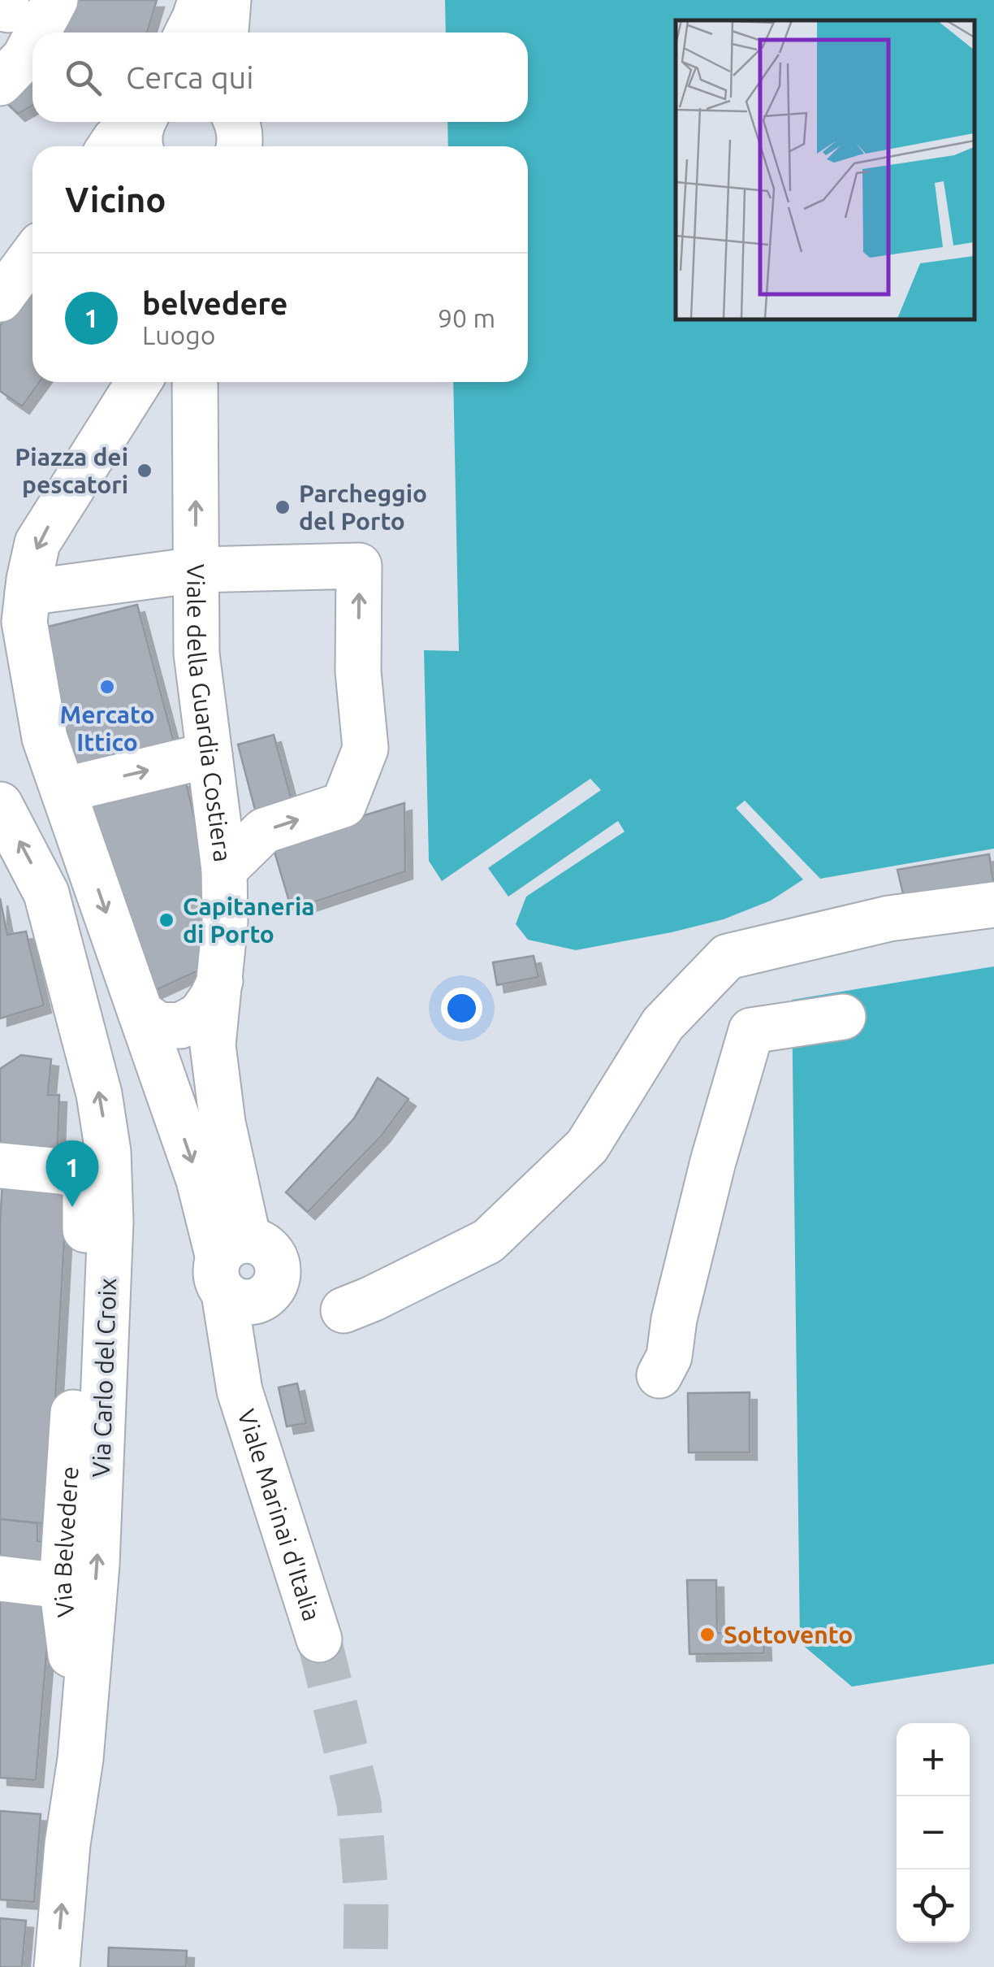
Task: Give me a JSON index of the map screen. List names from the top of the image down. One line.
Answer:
{"streets":{"street":["Viale della Guardia Costiera","Via Carlo del Croix","Viale Marinai d'Italia","Via Belvedere"]},"crossings":[["Viale della Guardia Costiera","Viale Marinai d'Italia"],["Via Carlo del Croix","Via Belvedere"]],"one_way":["Via Carlo del Croix","Viale Marinai d'Italia"],"places":["Piazza dei pescatori","Parcheggio del Porto","Mercato Ittico","Capitaneria di Porto","Sottovento"],"page":{"search":"Cerca qui","heading":"Vicino","list":[{"mark":"1","name":"belvedere","note":"Luogo","value":"90 m"}],"pins":"1","map_buttons":["+","−"]}}
